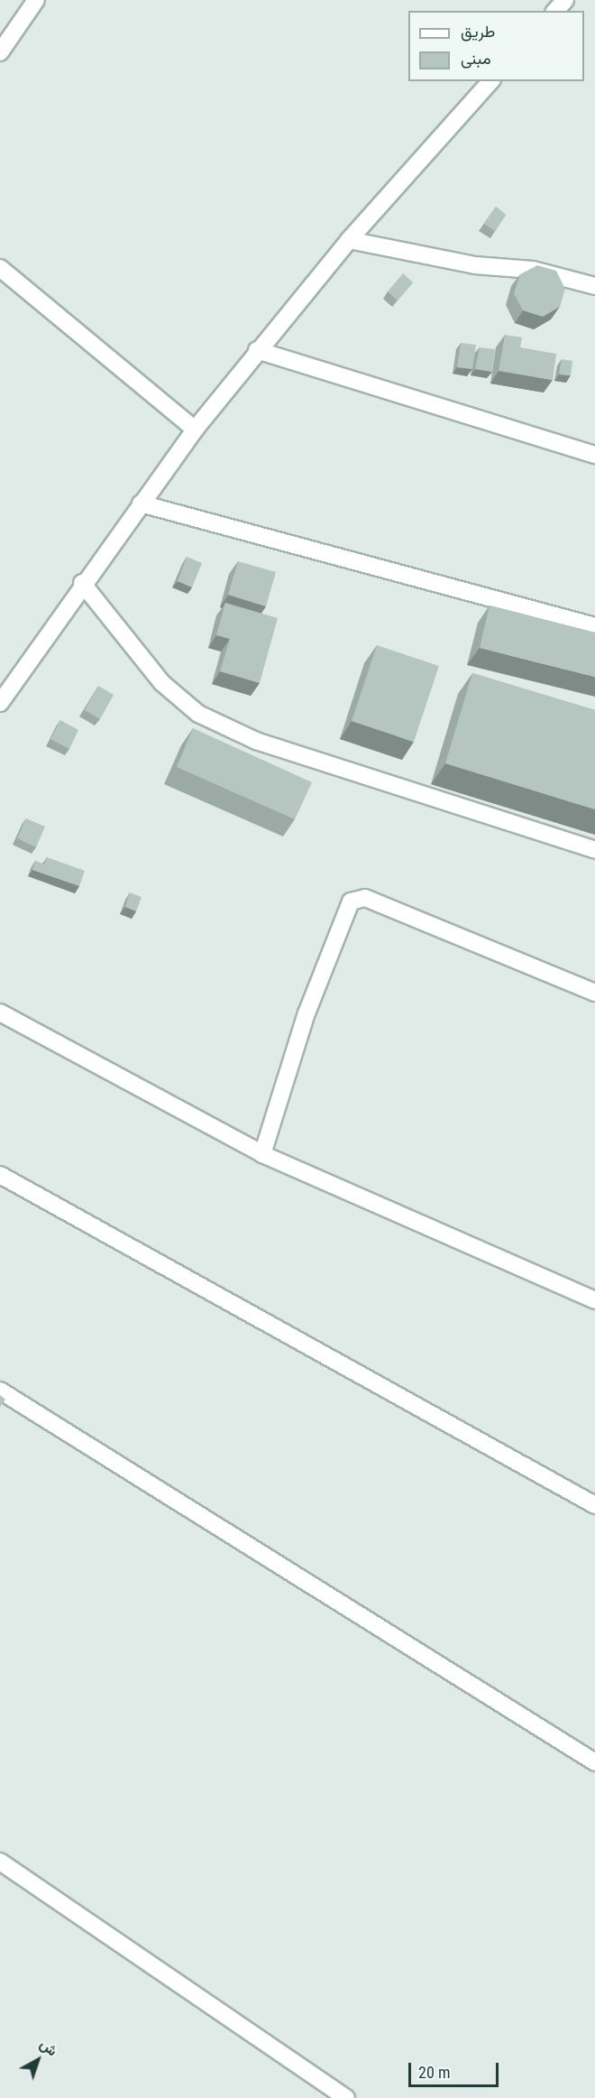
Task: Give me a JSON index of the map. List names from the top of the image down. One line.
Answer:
{"legend":["طريق","مبنى"],"scale_bar":"20 m","north":"top right"}
